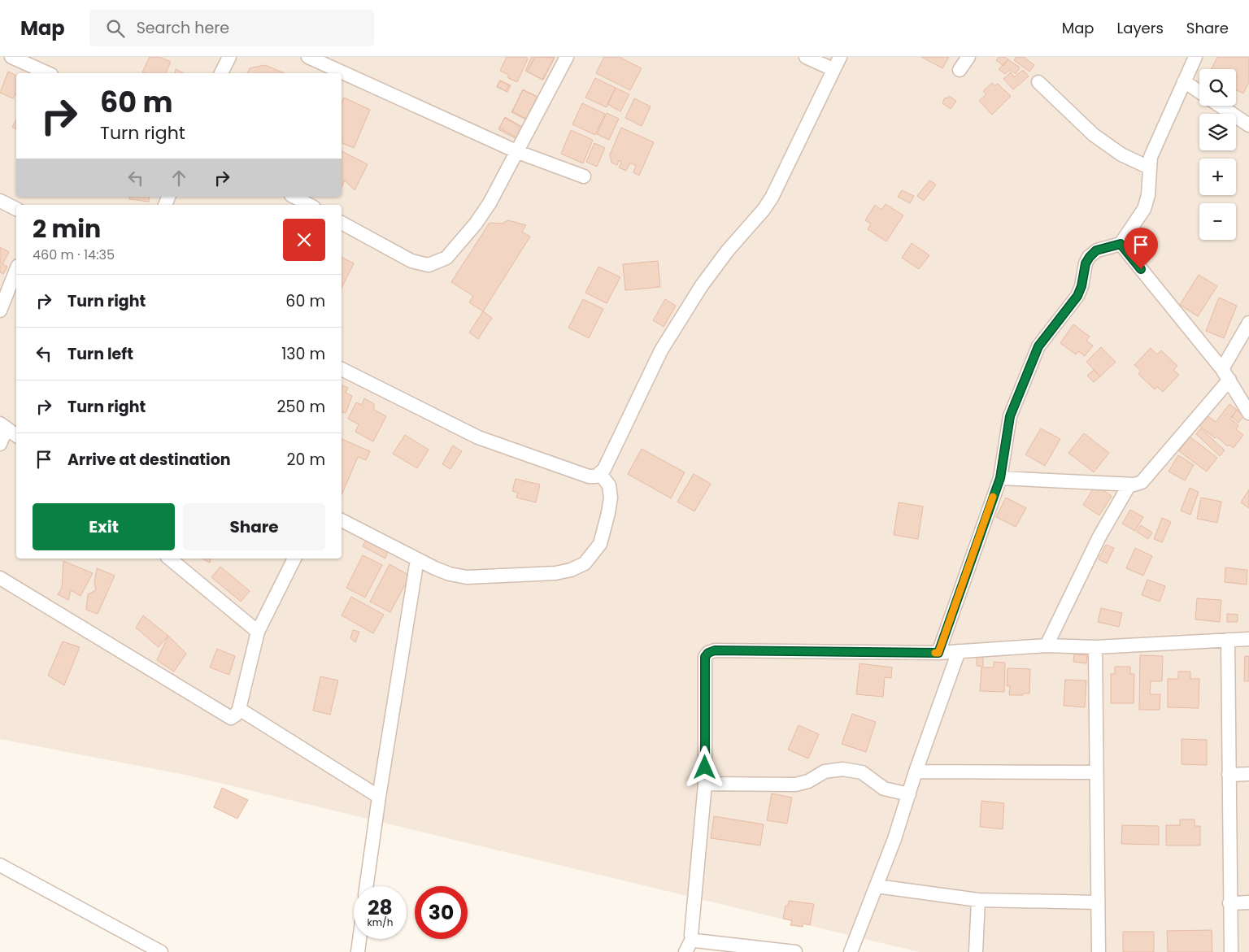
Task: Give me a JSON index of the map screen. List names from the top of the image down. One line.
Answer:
{"page":{"header":"Map","search":"Search here","nav":["Map","Layers","Share"],"map_buttons":["+","−"],"turn":["60 m","Turn right"],"heading":["2 min","460 m · 14:35"],"list":[{"name":"Turn right","value":"60 m"},{"name":"Turn left","value":"130 m"},{"name":"Turn right","value":"250 m"},{"name":"Arrive at destination","value":"20 m"}],"buttons":["Exit","Share"],"speed":"28 km/h","limit":"30"}}
